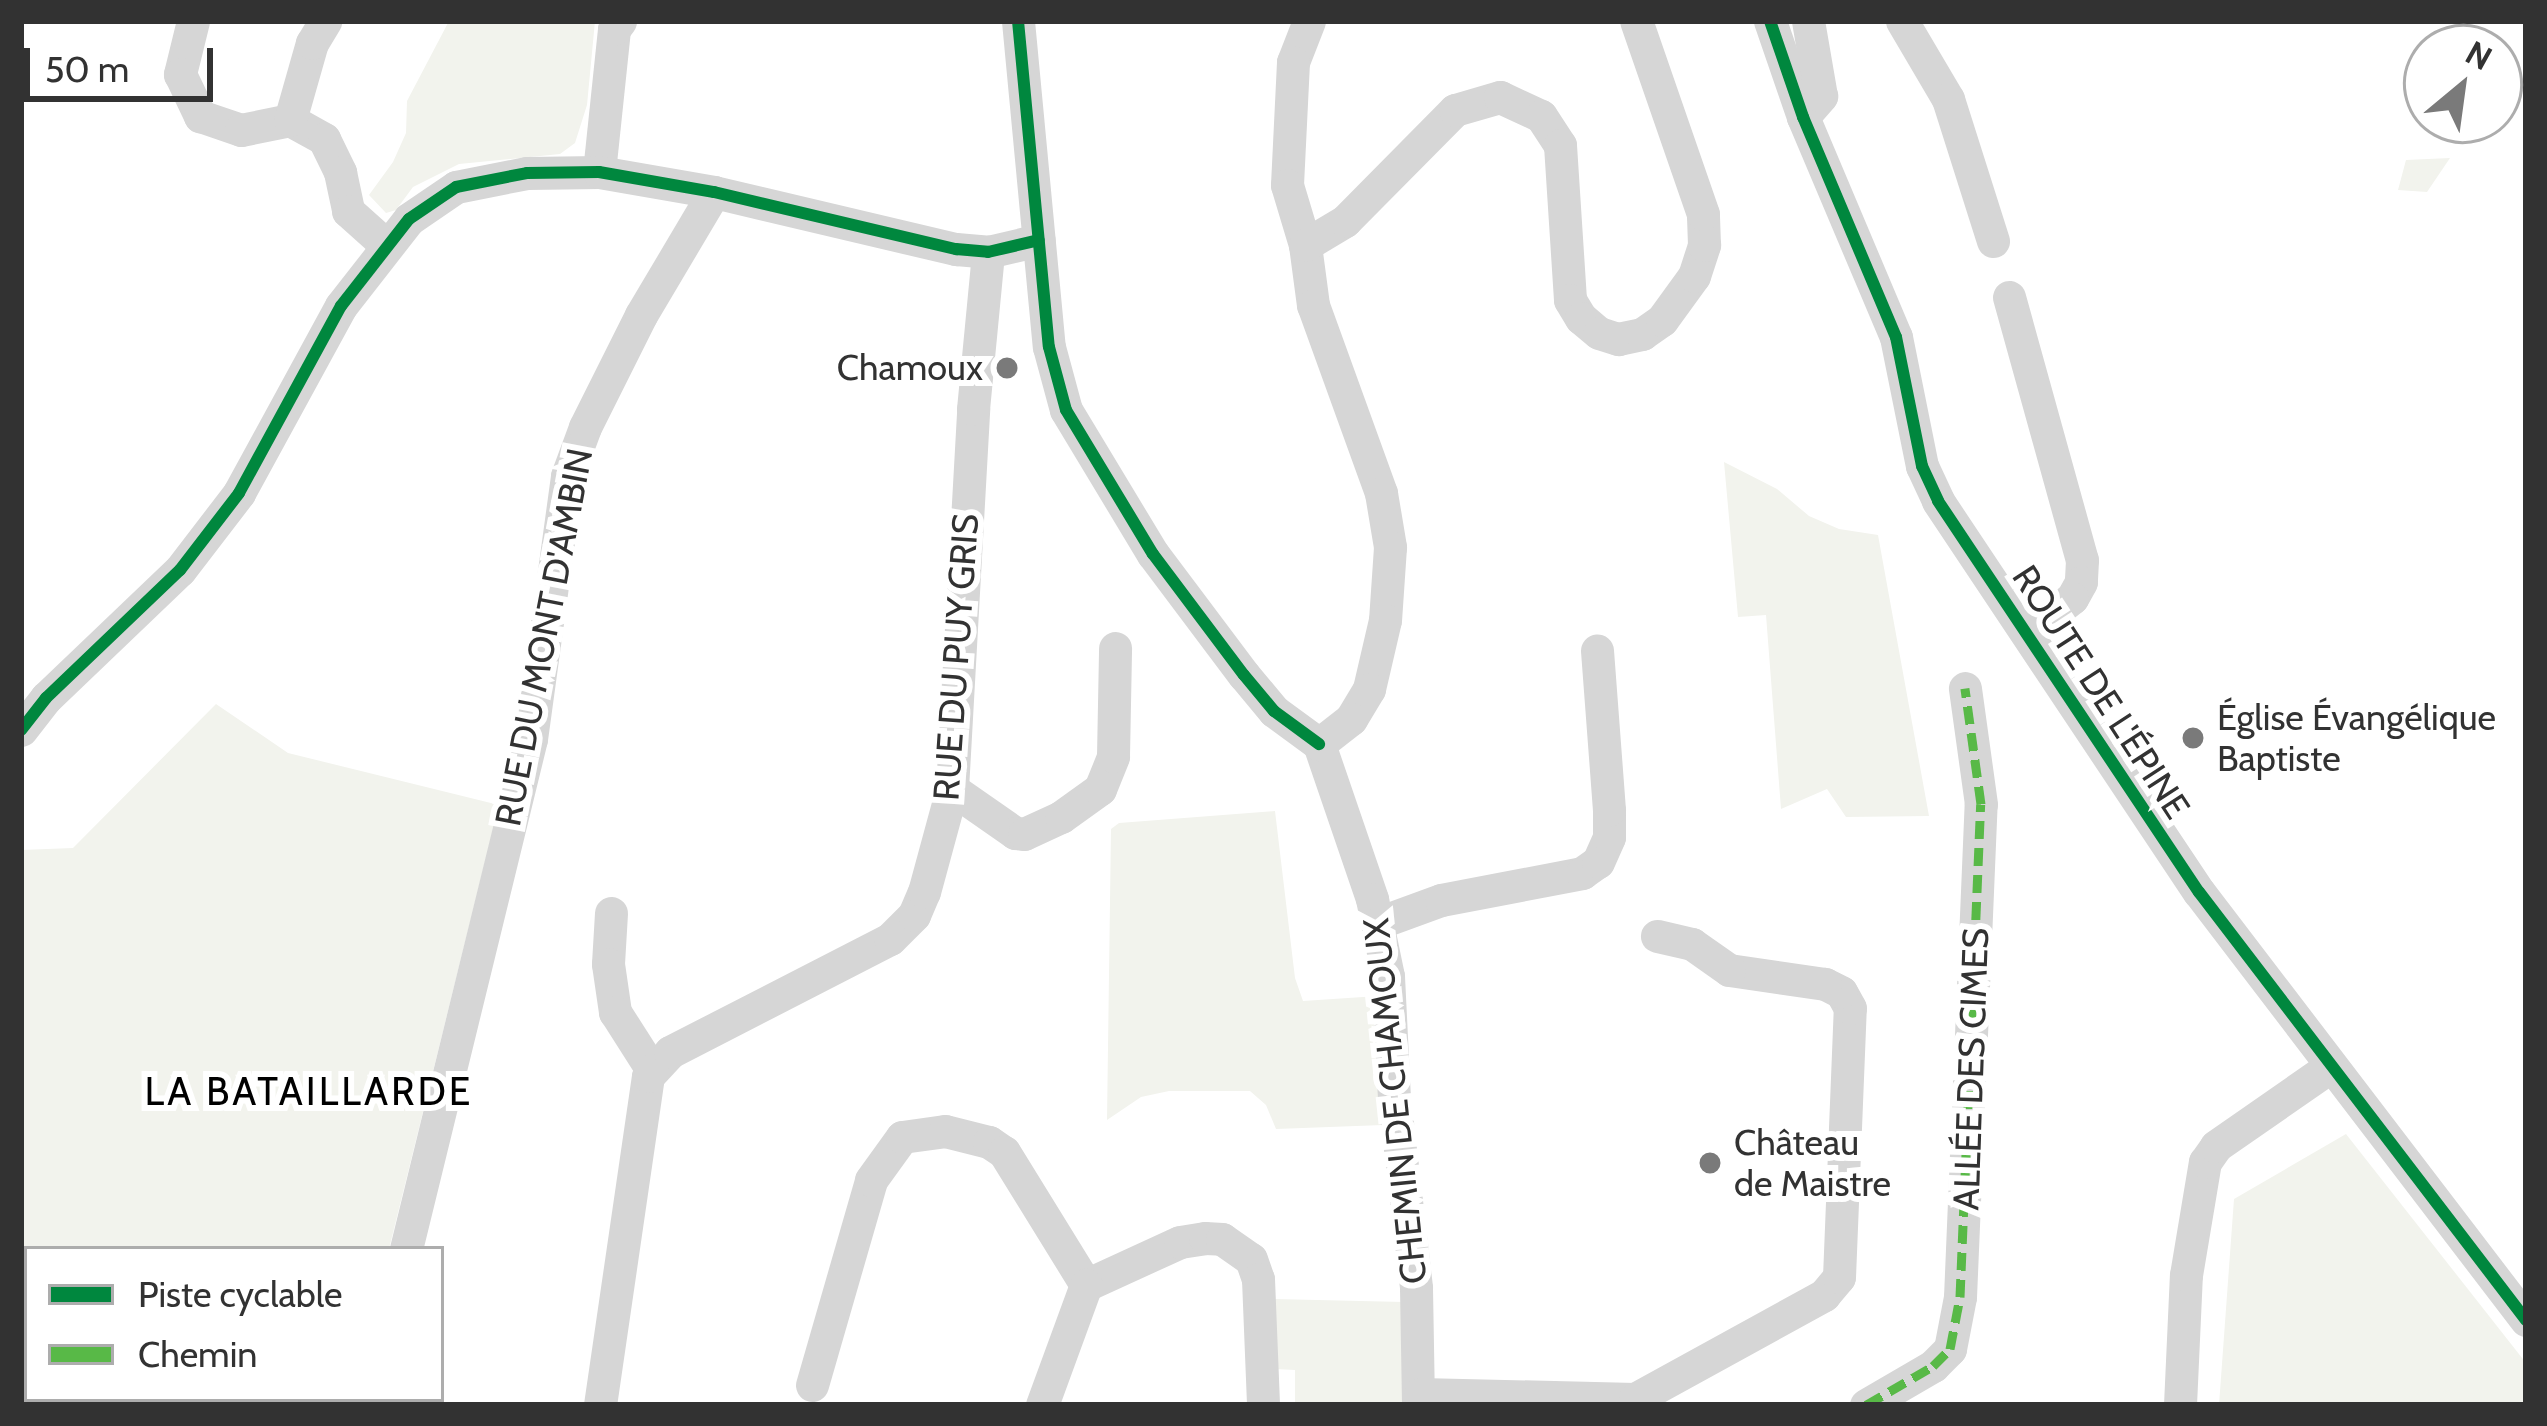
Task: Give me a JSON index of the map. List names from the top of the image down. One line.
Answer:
{"streets":{"street":["RUE DU MONT D'AMBIN","RUE DU PUY GRIS","ROUTE DE L'ÉPINE","ALLÉE DES CIMES","CHEMIN DE CHAMOUX"]},"districts":["LA BATAILLARDE"],"places":["Chamoux","Église Évangélique Baptiste","Château de Maistre"],"legend":["Piste cyclable","Chemin"],"scale_bar":"50 m","north":"top right"}
